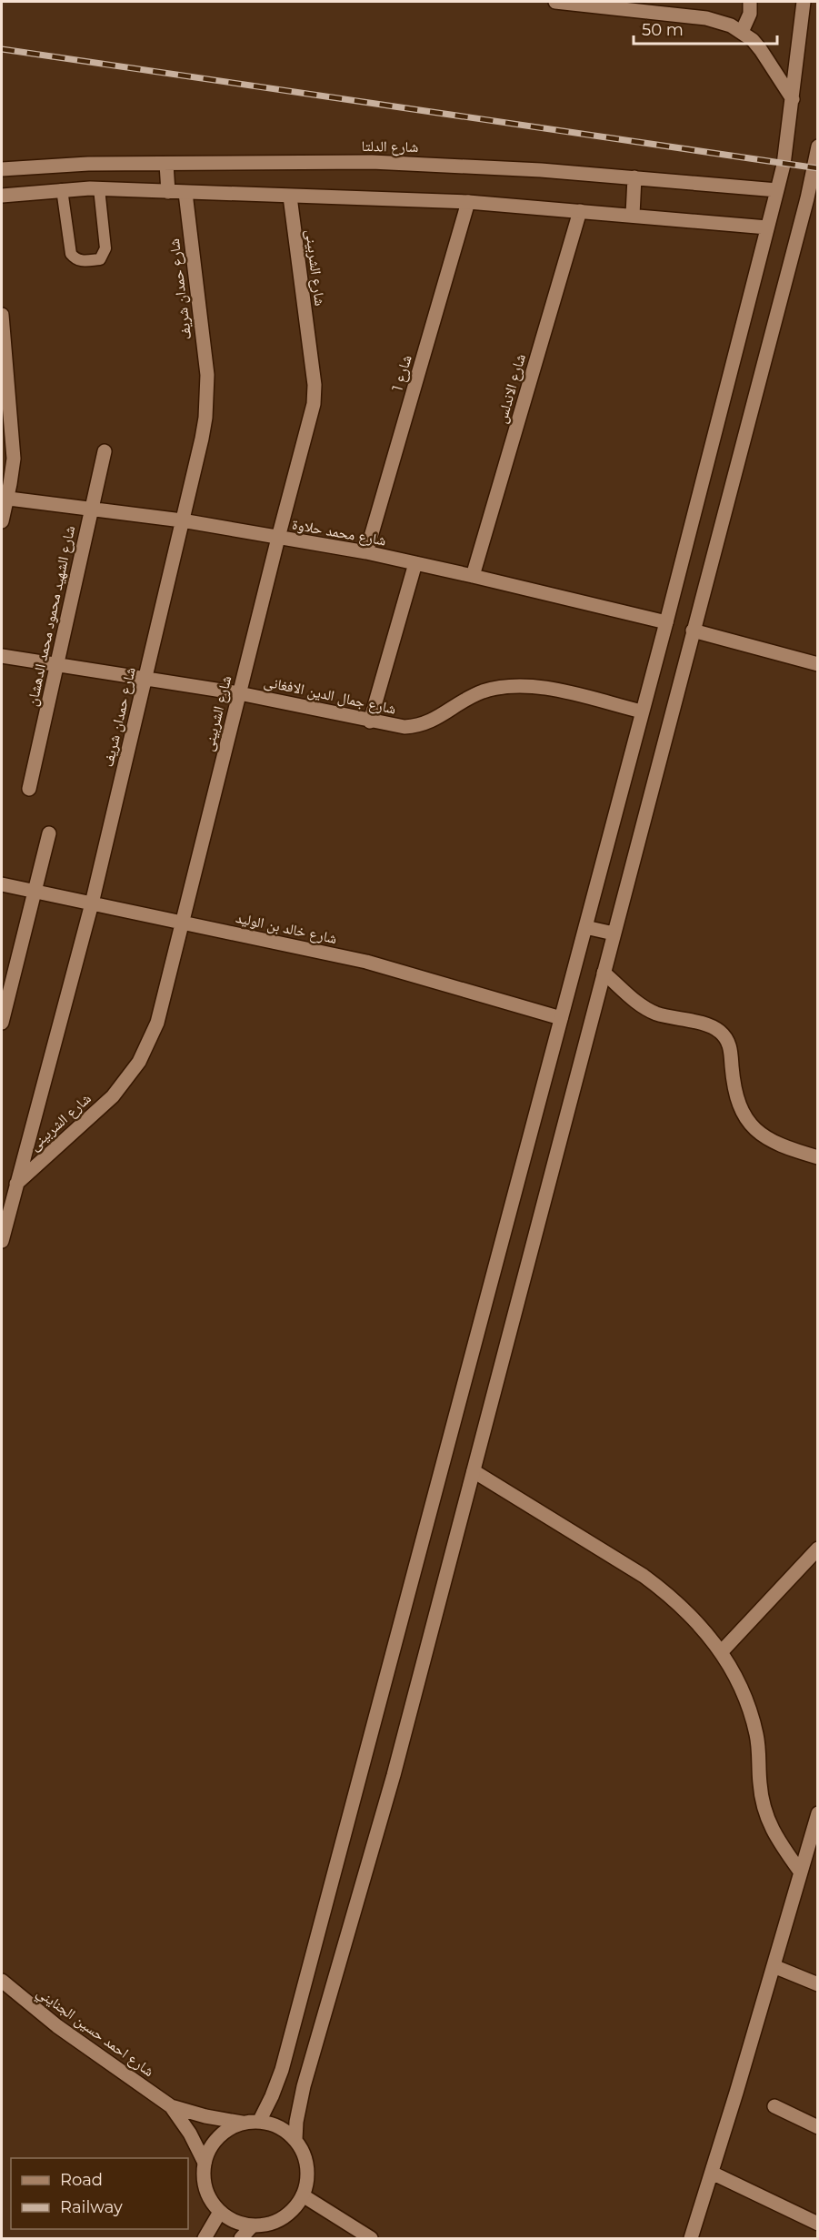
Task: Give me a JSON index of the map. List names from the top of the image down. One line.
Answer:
{"streets":{"street":["شارع الدلتا","شارع الشربينى","شارع حمدان شريف","شارع 1","شارع الاندلس","شارع محمد حلاوة","شارع الشهيد محمود محمد الدهشان","شارع جمال الدين الافغانى","شارع خالد بن الوليد","شارع احمد حسين الجنايني"]},"crossings":[["شارع الشربينى","شارع حمدان شريف"],["شارع الشربينى","شارع محمد حلاوة"],["شارع الشربينى","شارع جمال الدين الافغانى"],["شارع الشربينى","شارع خالد بن الوليد"],["شارع حمدان شريف","شارع محمد حلاوة"],["شارع حمدان شريف","شارع جمال الدين الافغانى"],["شارع حمدان شريف","شارع خالد بن الوليد"],["شارع 1","شارع محمد حلاوة"],["شارع الاندلس","شارع محمد حلاوة"],["شارع محمد حلاوة","شارع الشهيد محمود محمد الدهشان"],["شارع الشهيد محمود محمد الدهشان","شارع جمال الدين الافغانى"]],"legend":["Road","Railway"],"scale_bar":"50 m"}
